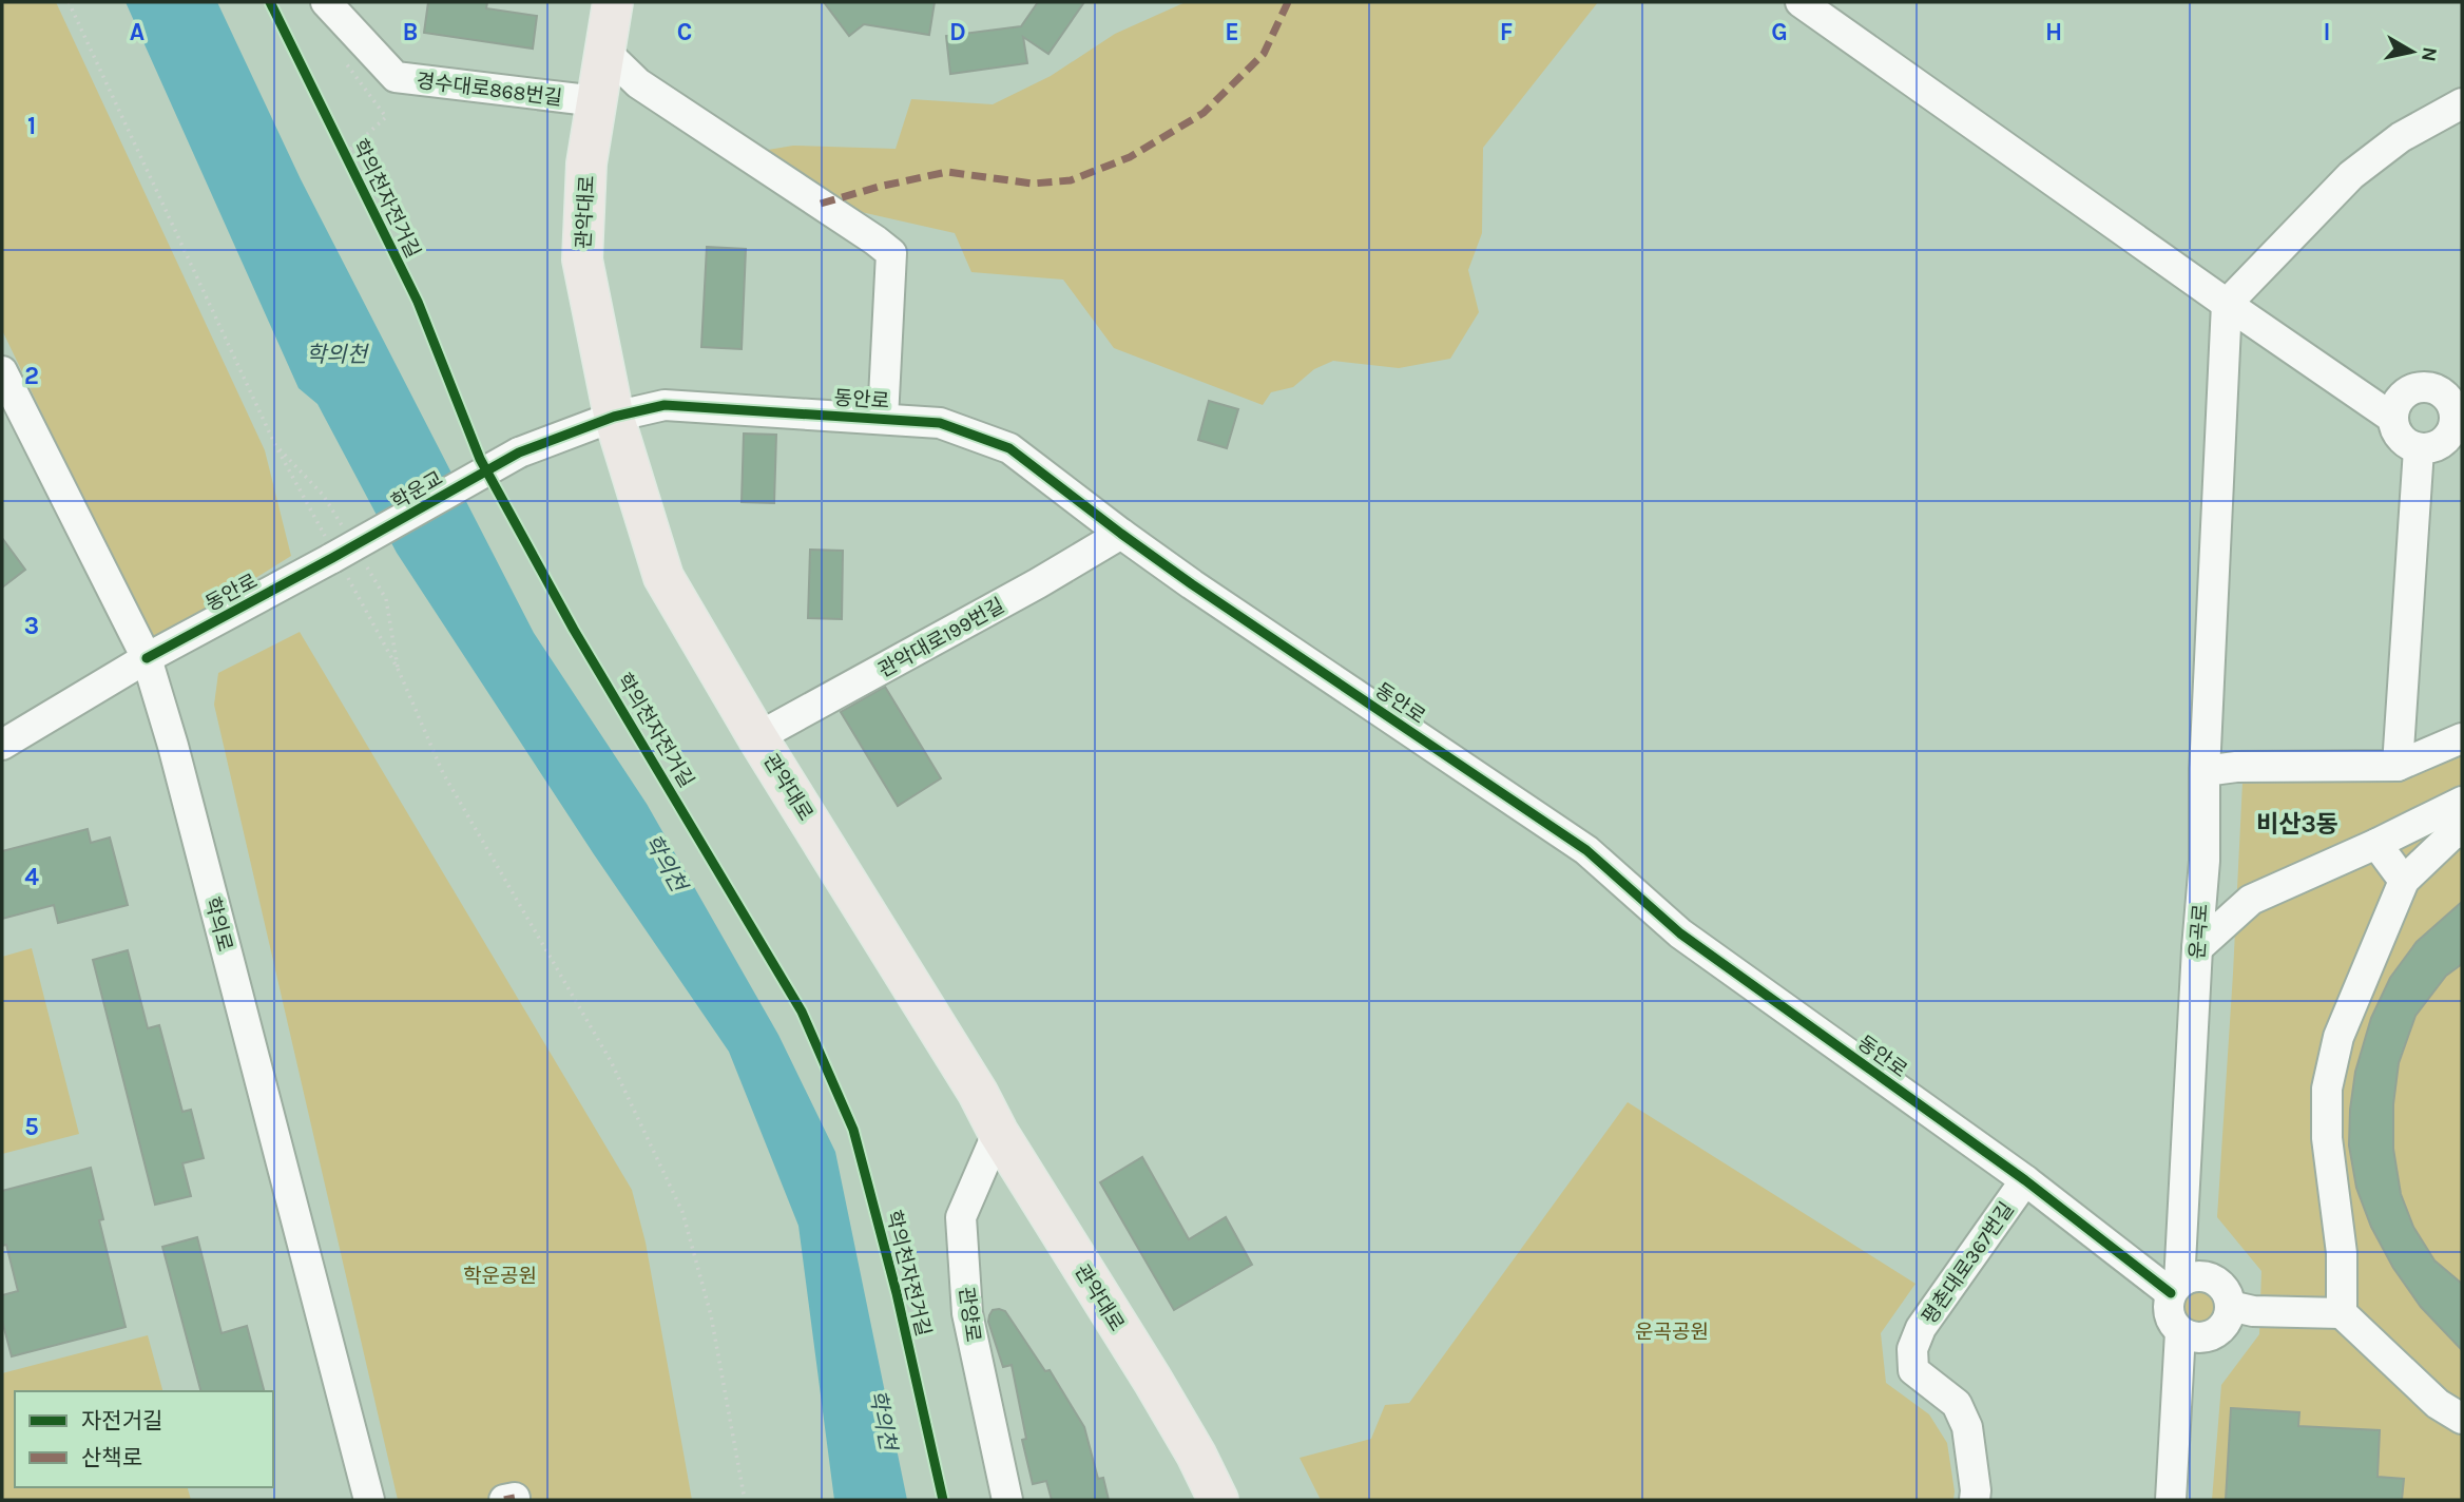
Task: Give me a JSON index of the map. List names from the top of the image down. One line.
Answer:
{"streets":{"main road":["관악대로"],"street":["경수대로868번길","동안로","학운교","관악대로199번길","학의로","운곡로","평촌대로367번길","관양로"],"cycle path":["학의천자전거길"]},"crossings":[["경수대로868번길","관악대로"],["관악대로","동안로"],["관악대로","관악대로199번길"],["관악대로","관양로"],["동안로","학운교"],["동안로","관악대로199번길"],["동안로","학의로"],["동안로","운곡로"],["동안로","평촌대로367번길"]],"districts":["비산3동"],"water":["학의천"],"parks":["학운공원","운곡공원"],"legend":["자전거길","산책로"],"north":"right","grid":{"columns":["A","B","C","D","E","F","G","H","I"],"rows":["1","2","3","4","5"]}}
